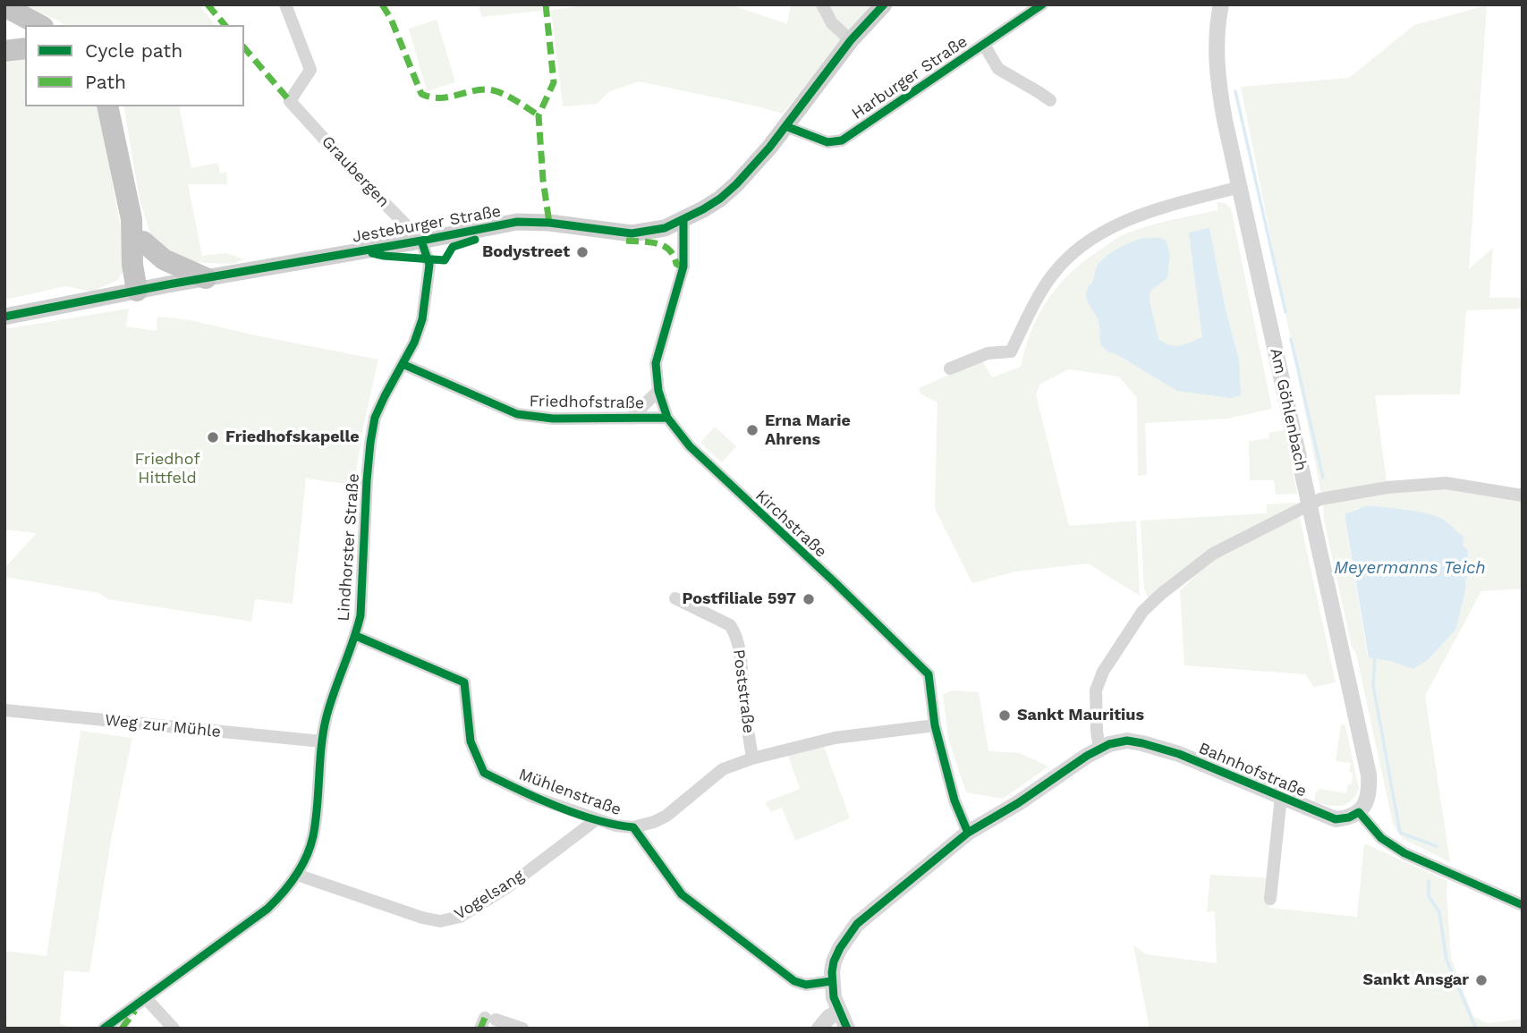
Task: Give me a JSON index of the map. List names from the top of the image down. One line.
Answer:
{"streets":{"main road":["Jesteburger Straße"],"street":["Harburger Straße","Graubergen","Friedhofstraße","Am Göhlenbach","Kirchstraße","Lindhorster Straße","Poststraße","Weg zur Mühle","Bahnhofstraße","Mühlenstraße","Vogelsang"]},"crossings":[["Harburger Straße","Jesteburger Straße"],["Graubergen","Jesteburger Straße"],["Graubergen","Lindhorster Straße"],["Jesteburger Straße","Kirchstraße"],["Jesteburger Straße","Lindhorster Straße"],["Friedhofstraße","Kirchstraße"],["Friedhofstraße","Lindhorster Straße"],["Am Göhlenbach","Bahnhofstraße"],["Kirchstraße","Bahnhofstraße"],["Lindhorster Straße","Weg zur Mühle"],["Lindhorster Straße","Mühlenstraße"],["Lindhorster Straße","Vogelsang"],["Bahnhofstraße","Mühlenstraße"],["Mühlenstraße","Vogelsang"]],"water":["Meyermanns Teich"],"parks":["Friedhof Hittfeld"],"places":["Bodystreet","Erna Marie Ahrens","Friedhofskapelle","Postfiliale 597","Sankt Mauritius","Sankt Ansgar"],"legend":["Cycle path","Path"]}
